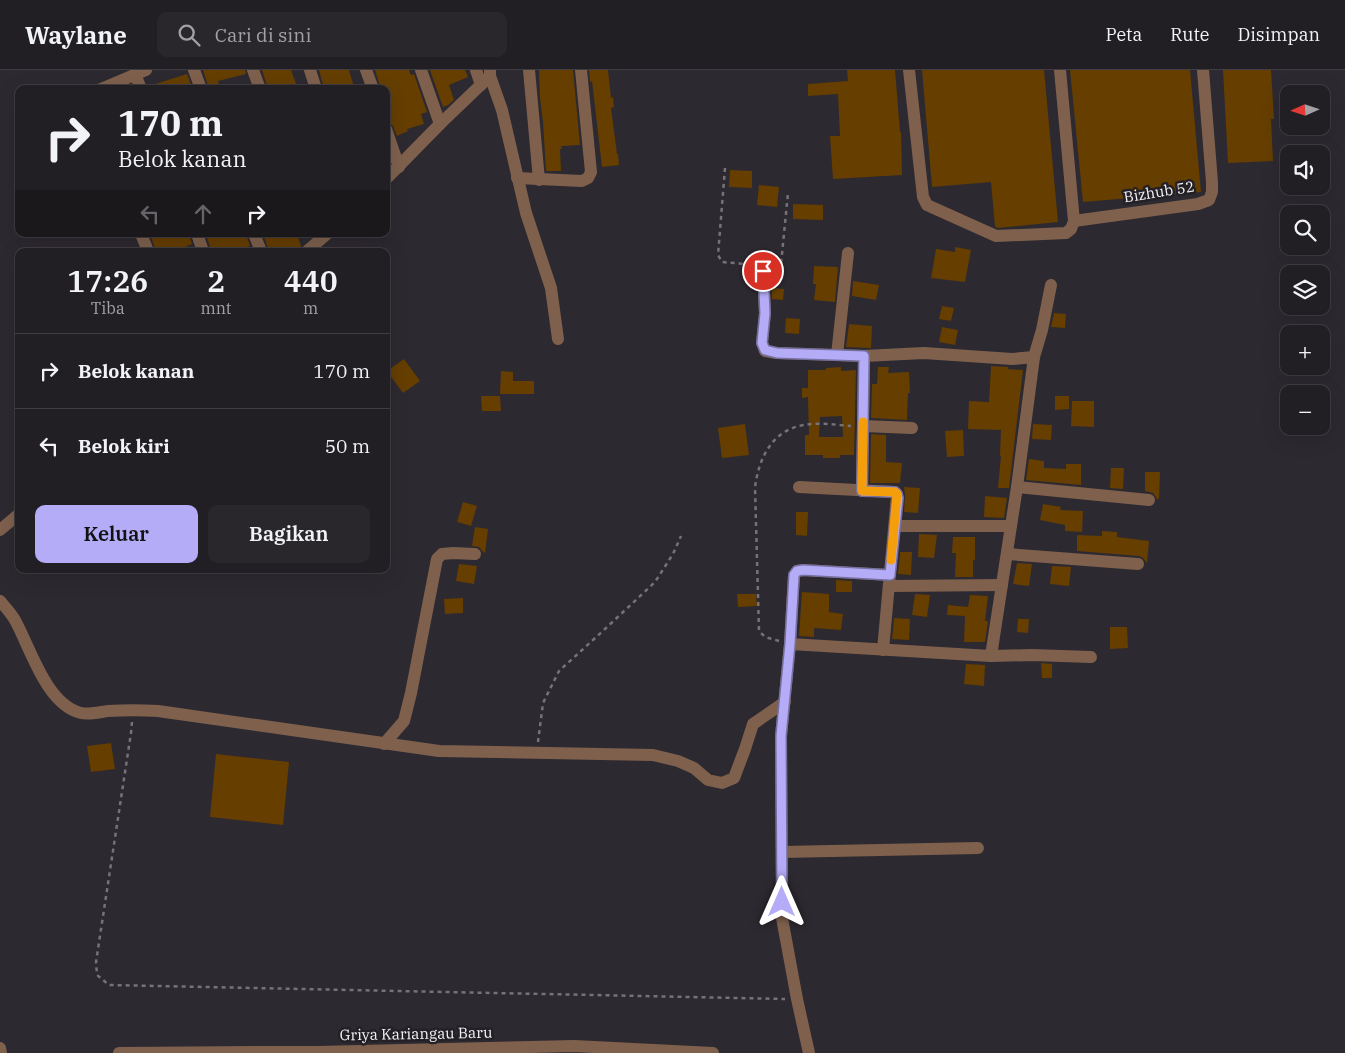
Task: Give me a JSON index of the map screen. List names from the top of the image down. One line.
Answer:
{"streets":{"street":["Bizhub 52","Griya Kariangau Baru"]},"north":"left","page":{"header":"Waylane","search":"Cari di sini","nav":["Peta","Rute","Disimpan"],"map_buttons":["+","−"],"turn":["170 m","Belok kanan"],"eta":["17:26","Tiba","2","mnt","440","m"],"list":[{"name":"Belok kanan","value":"170 m"},{"name":"Belok kiri","value":"50 m"}],"buttons":["Keluar","Bagikan"]}}
